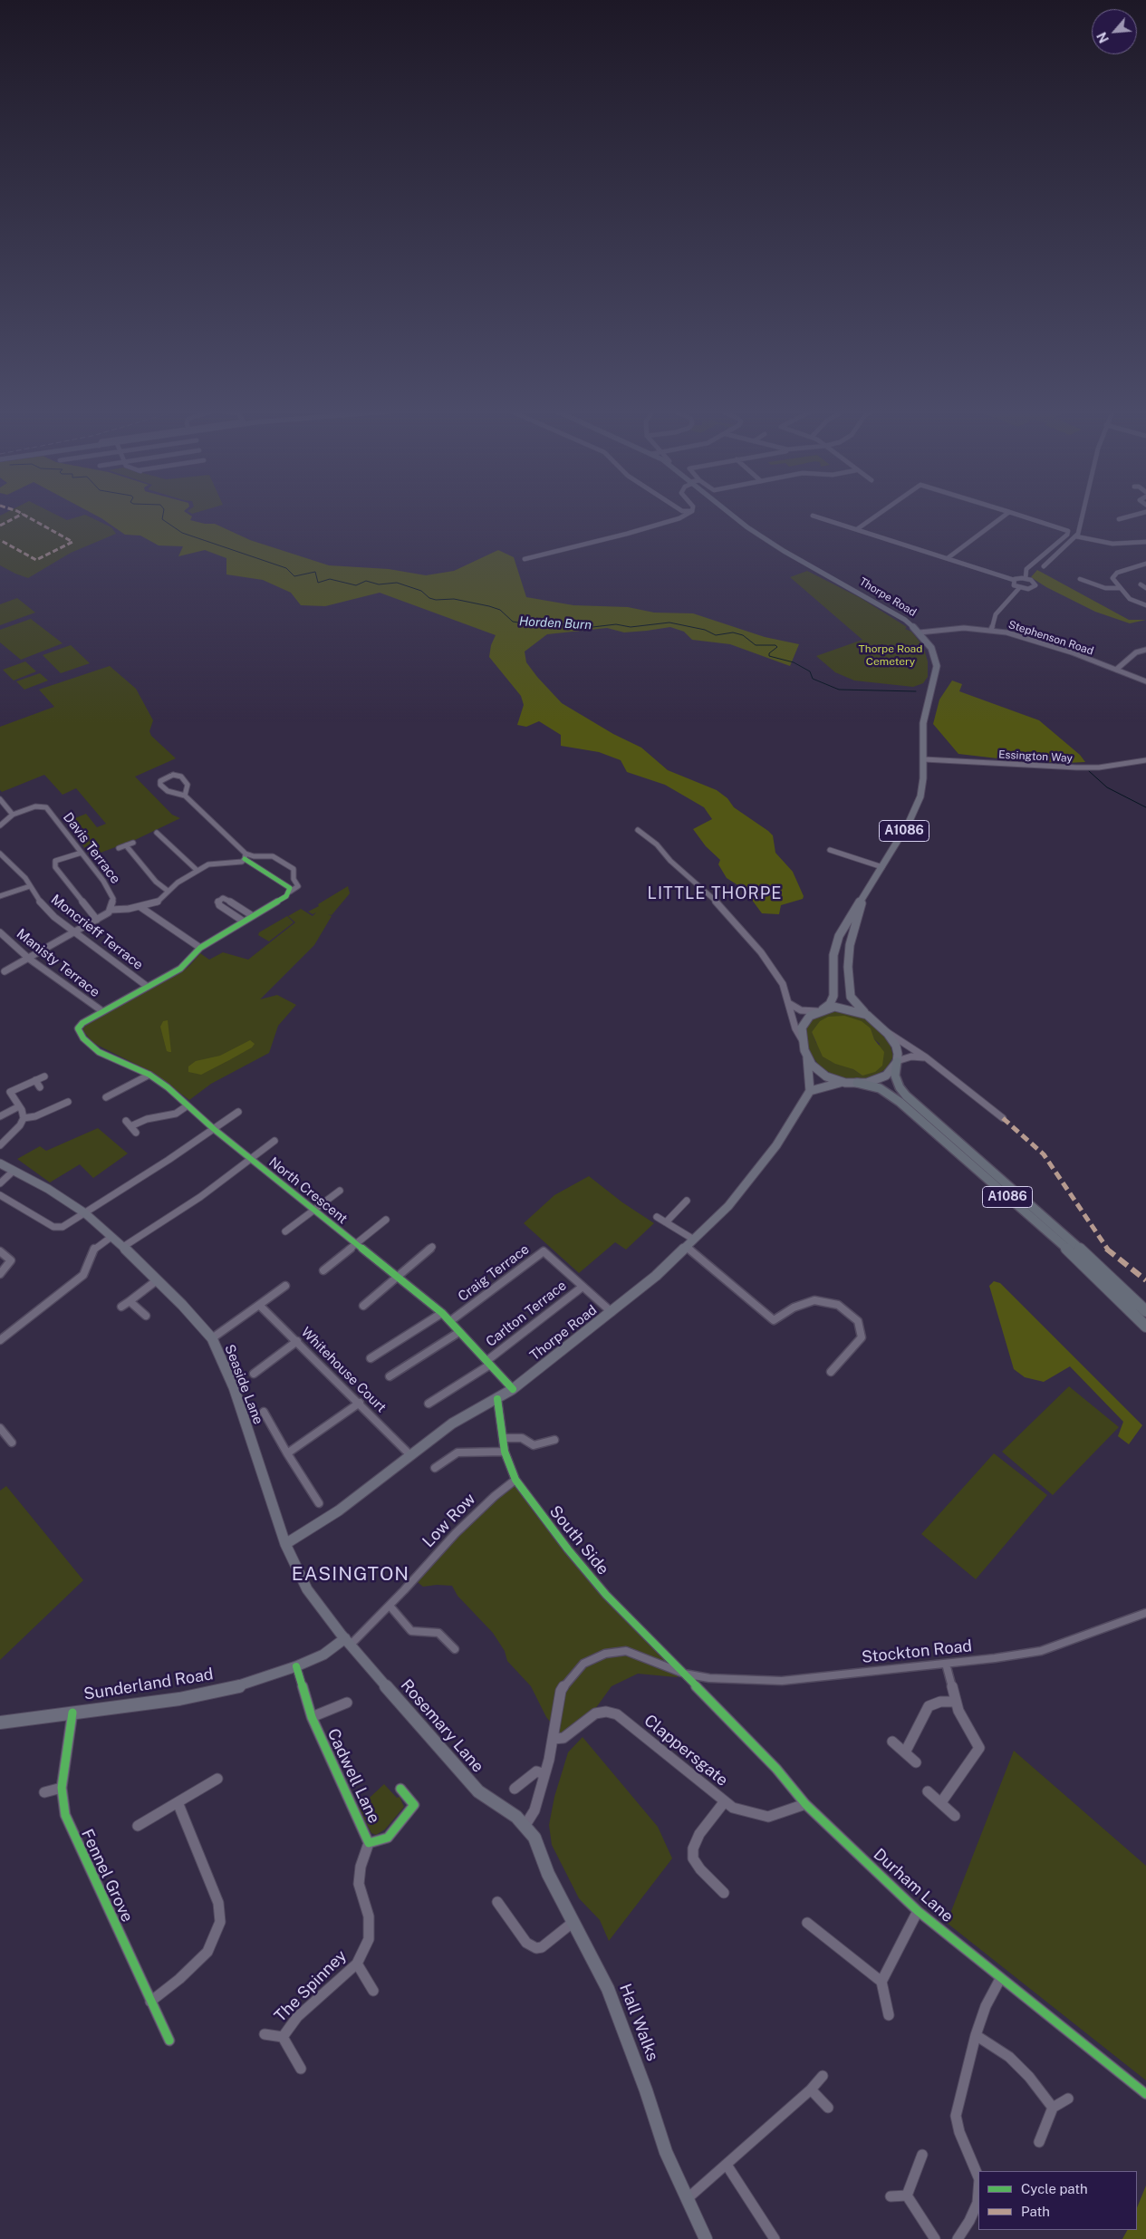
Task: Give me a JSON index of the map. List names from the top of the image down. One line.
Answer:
{"streets":{"highway":["A1086"],"main road":["Thorpe Road","Seaside Lane","Sunderland Road","Rosemary Lane","Hall Walks"],"street":["Stephenson Road","Essington Way","Davis Terrace","Moncrieff Terrace","Manisty Terrace","North Crescent","Craig Terrace","Carlton Terrace","Whitehouse Court","Low Row","South Side","Stockton Road","Clappersgate","Cadwell Lane","Fennel Grove","Durham Lane","The Spinney"]},"crossings":[["Thorpe Road","Stephenson Road"],["Thorpe Road","Essington Way"],["Thorpe Road","A1086"],["Thorpe Road","North Crescent"],["Thorpe Road","Craig Terrace"],["Thorpe Road","Whitehouse Court"],["Thorpe Road","Seaside Lane"],["Thorpe Road","South Side"],["Manisty Terrace","North Crescent"],["North Crescent","Craig Terrace"],["North Crescent","Carlton Terrace"],["Craig Terrace","Carlton Terrace"],["Seaside Lane","Low Row"],["Seaside Lane","Sunderland Road"],["Seaside Lane","Rosemary Lane"],["Low Row","South Side"],["Low Row","Sunderland Road"],["Low Row","Rosemary Lane"],["South Side","Stockton Road"],["South Side","Durham Lane"],["Stockton Road","Rosemary Lane"],["Stockton Road","Clappersgate"],["Stockton Road","Durham Lane"],["Stockton Road","Hall Walks"],["Sunderland Road","Rosemary Lane"],["Sunderland Road","Cadwell Lane"],["Sunderland Road","Fennel Grove"],["Rosemary Lane","Hall Walks"],["Clappersgate","Durham Lane"],["Cadwell Lane","The Spinney"]],"districts":["LITTLE THORPE","EASINGTON"],"water":["Horden Burn"],"parks":["Thorpe Road Cemetery"],"legend":["Cycle path","Path"],"north":"bottom left"}
